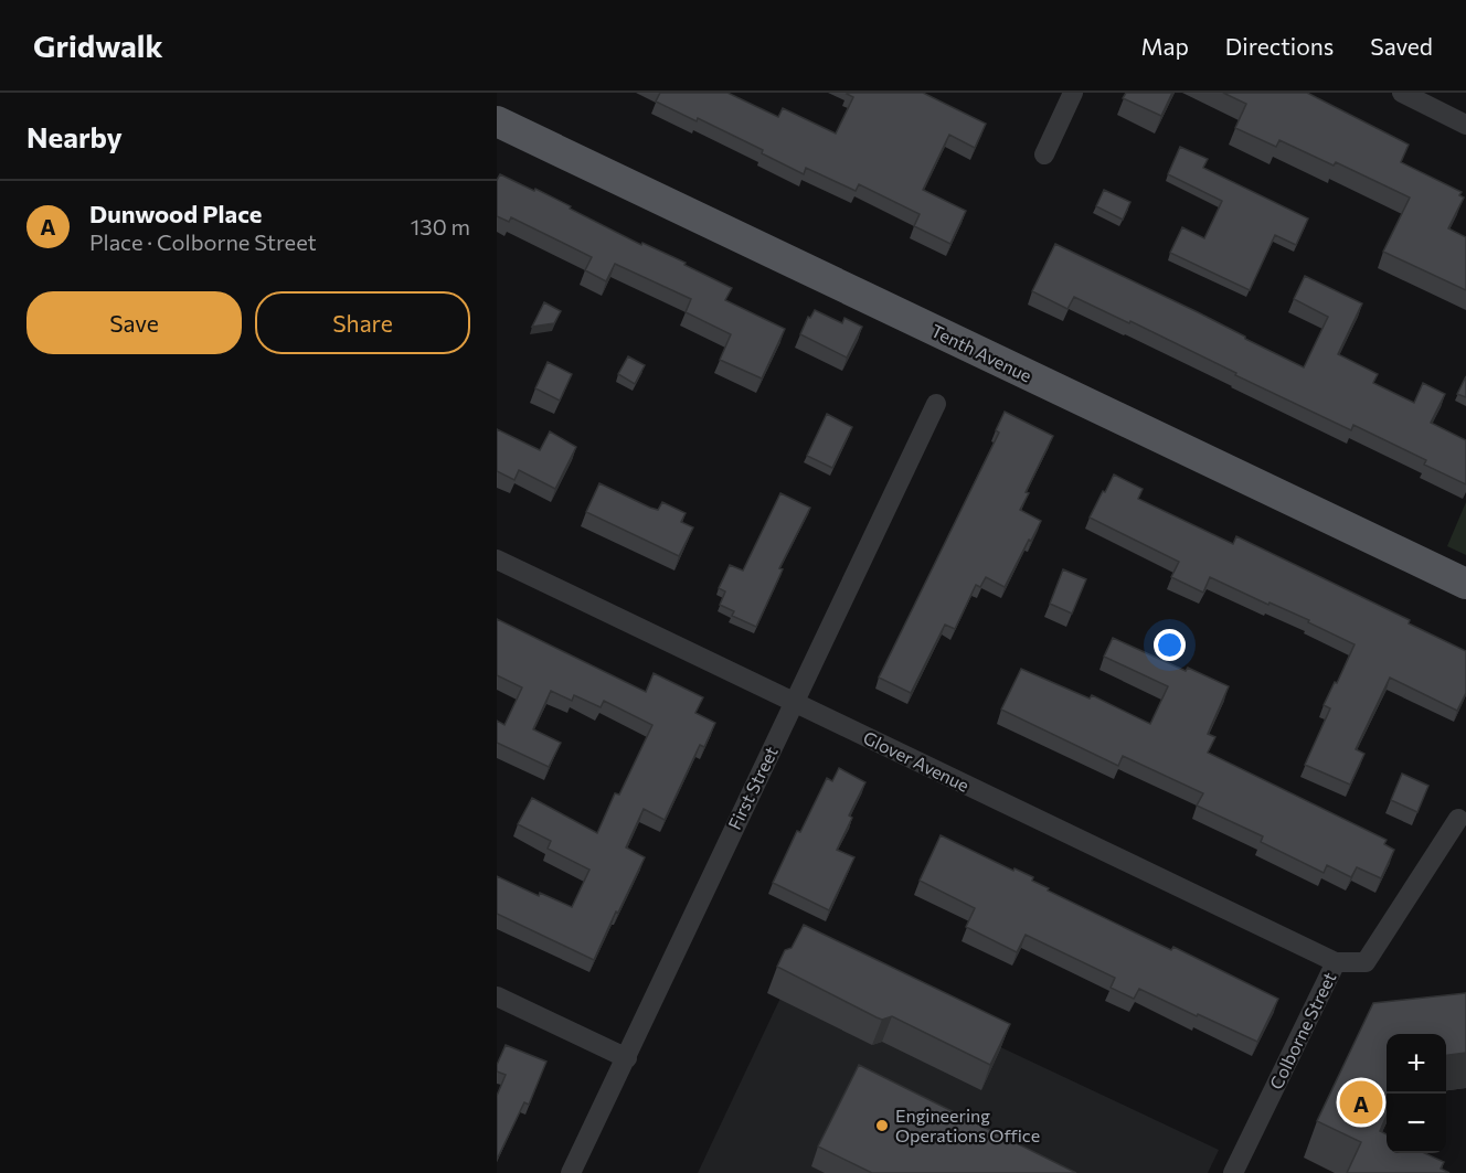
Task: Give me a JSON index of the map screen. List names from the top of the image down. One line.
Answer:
{"streets":{"main road":["Tenth Avenue"],"street":["Glover Avenue","First Street","Colborne Street"]},"crossings":[["Glover Avenue","First Street"],["Glover Avenue","Colborne Street"]],"places":["Engineering Operations Office"],"page":{"header":"Gridwalk","nav":["Map","Directions","Saved"],"heading":"Nearby","list":[{"mark":"A","name":"Dunwood Place","note":"Place · Colborne Street","value":"130 m"}],"buttons":["Save","Share"],"map_buttons":["+","−"],"pins":"A"}}
